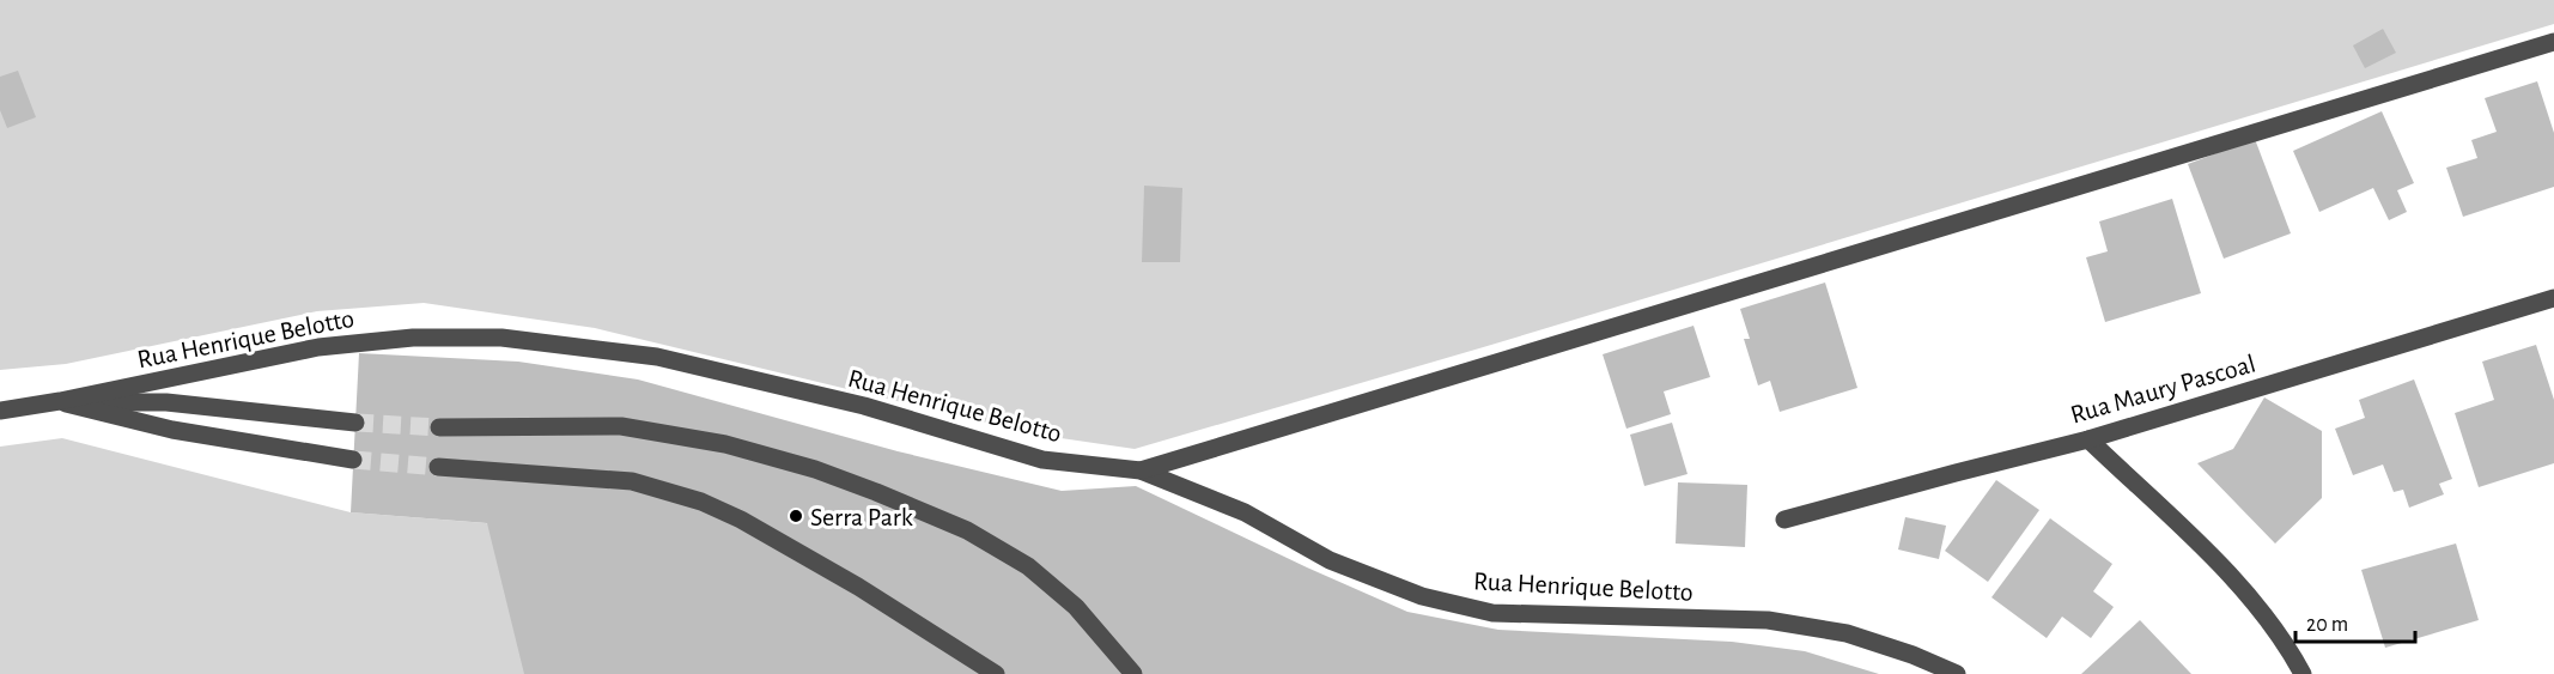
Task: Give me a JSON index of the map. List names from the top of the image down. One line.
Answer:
{"streets":{"street":["Rua Henrique Belotto","Rua Maury Pascoal"]},"places":["Serra Park"],"scale_bar":"20 m"}
